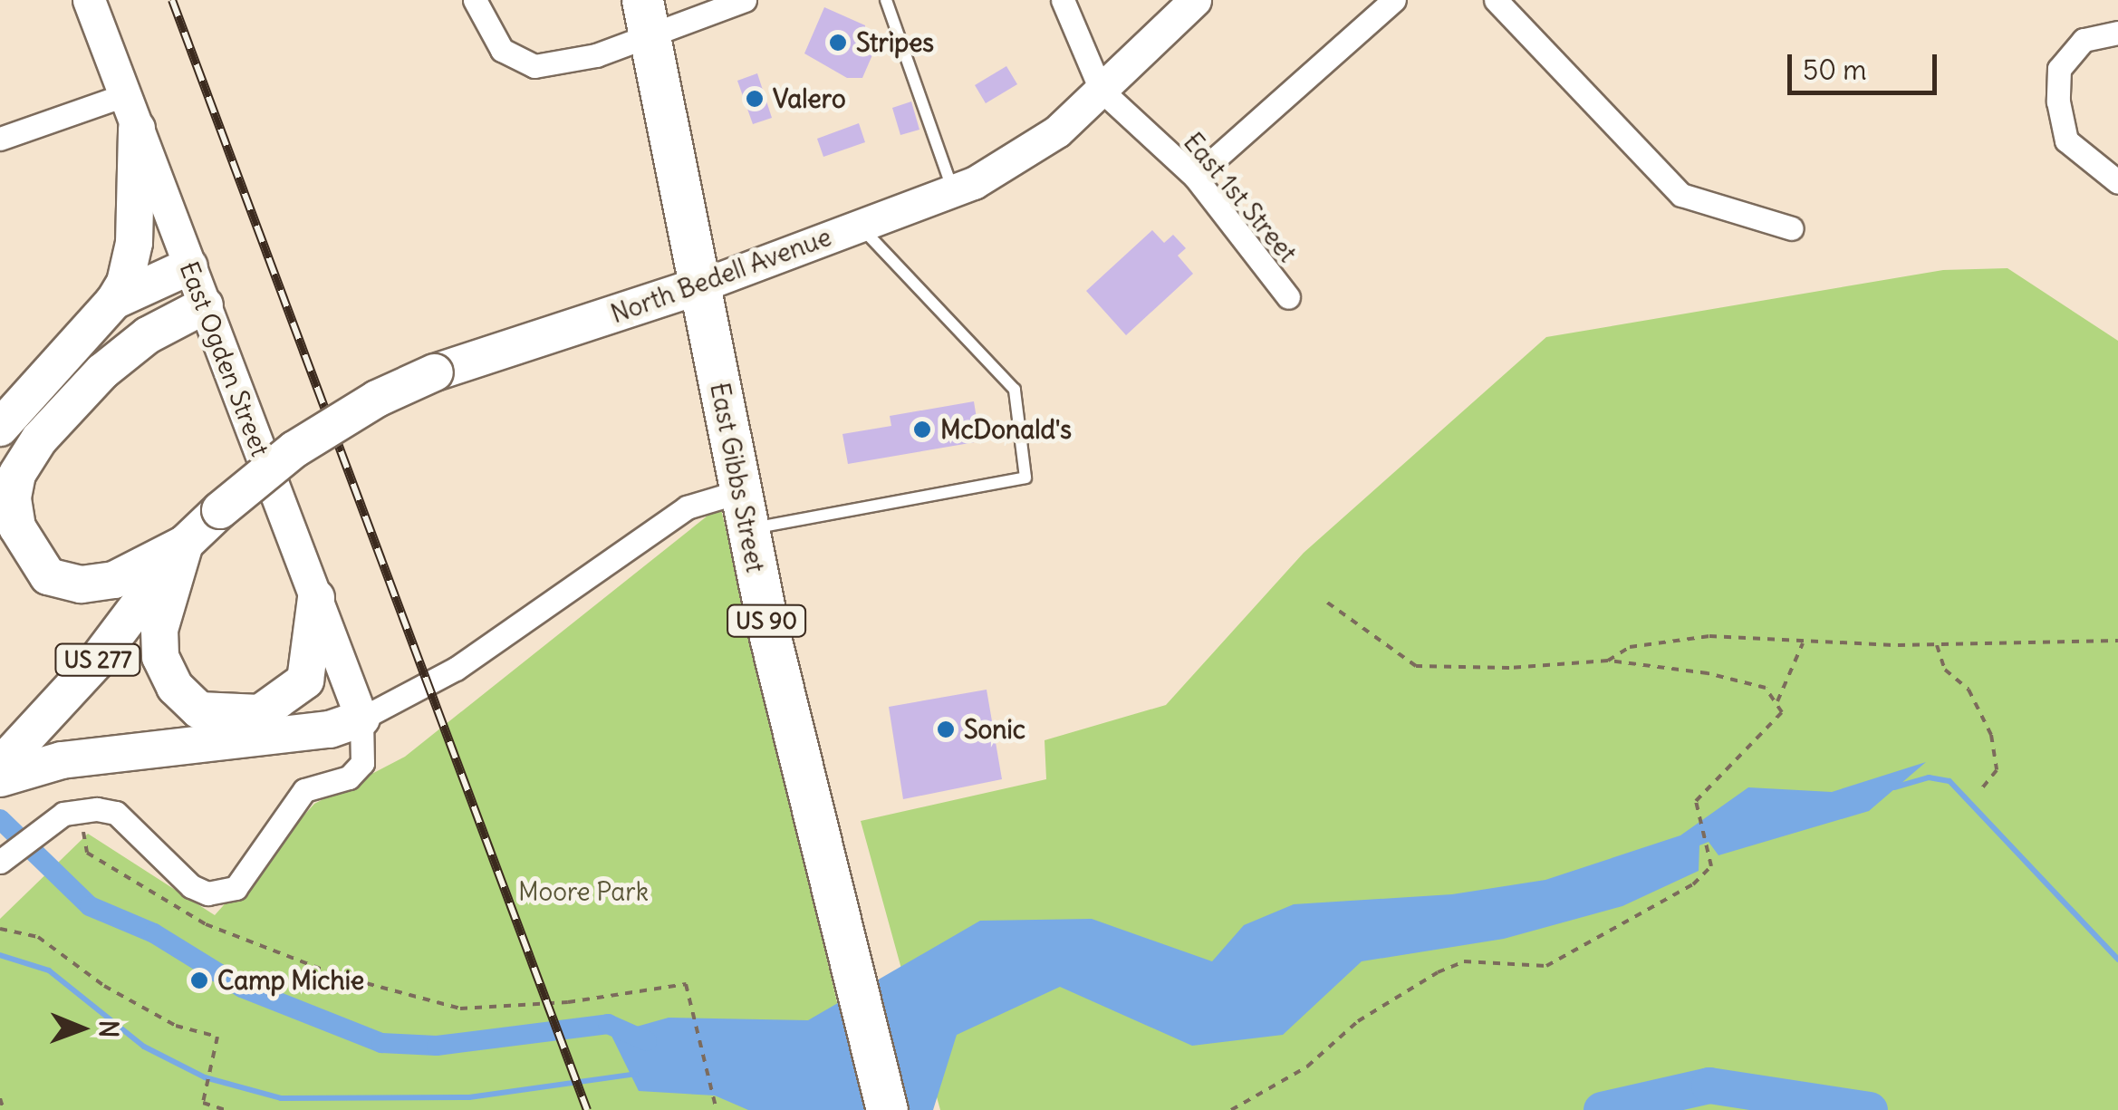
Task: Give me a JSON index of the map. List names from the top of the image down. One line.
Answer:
{"streets":{"highway":["East Gibbs Street","US 90"],"main road":["North Bedell Avenue","East Ogden Street","US 277"],"street":["East 1st Street"]},"crossings":[["East 1st Street","North Bedell Avenue"],["North Bedell Avenue","East Gibbs Street"],["North Bedell Avenue","US 277"]],"parks":["Moore Park"],"places":["Stripes","Valero","McDonald's","Sonic","Camp Michie"],"scale_bar":"50 m","north":"right"}
